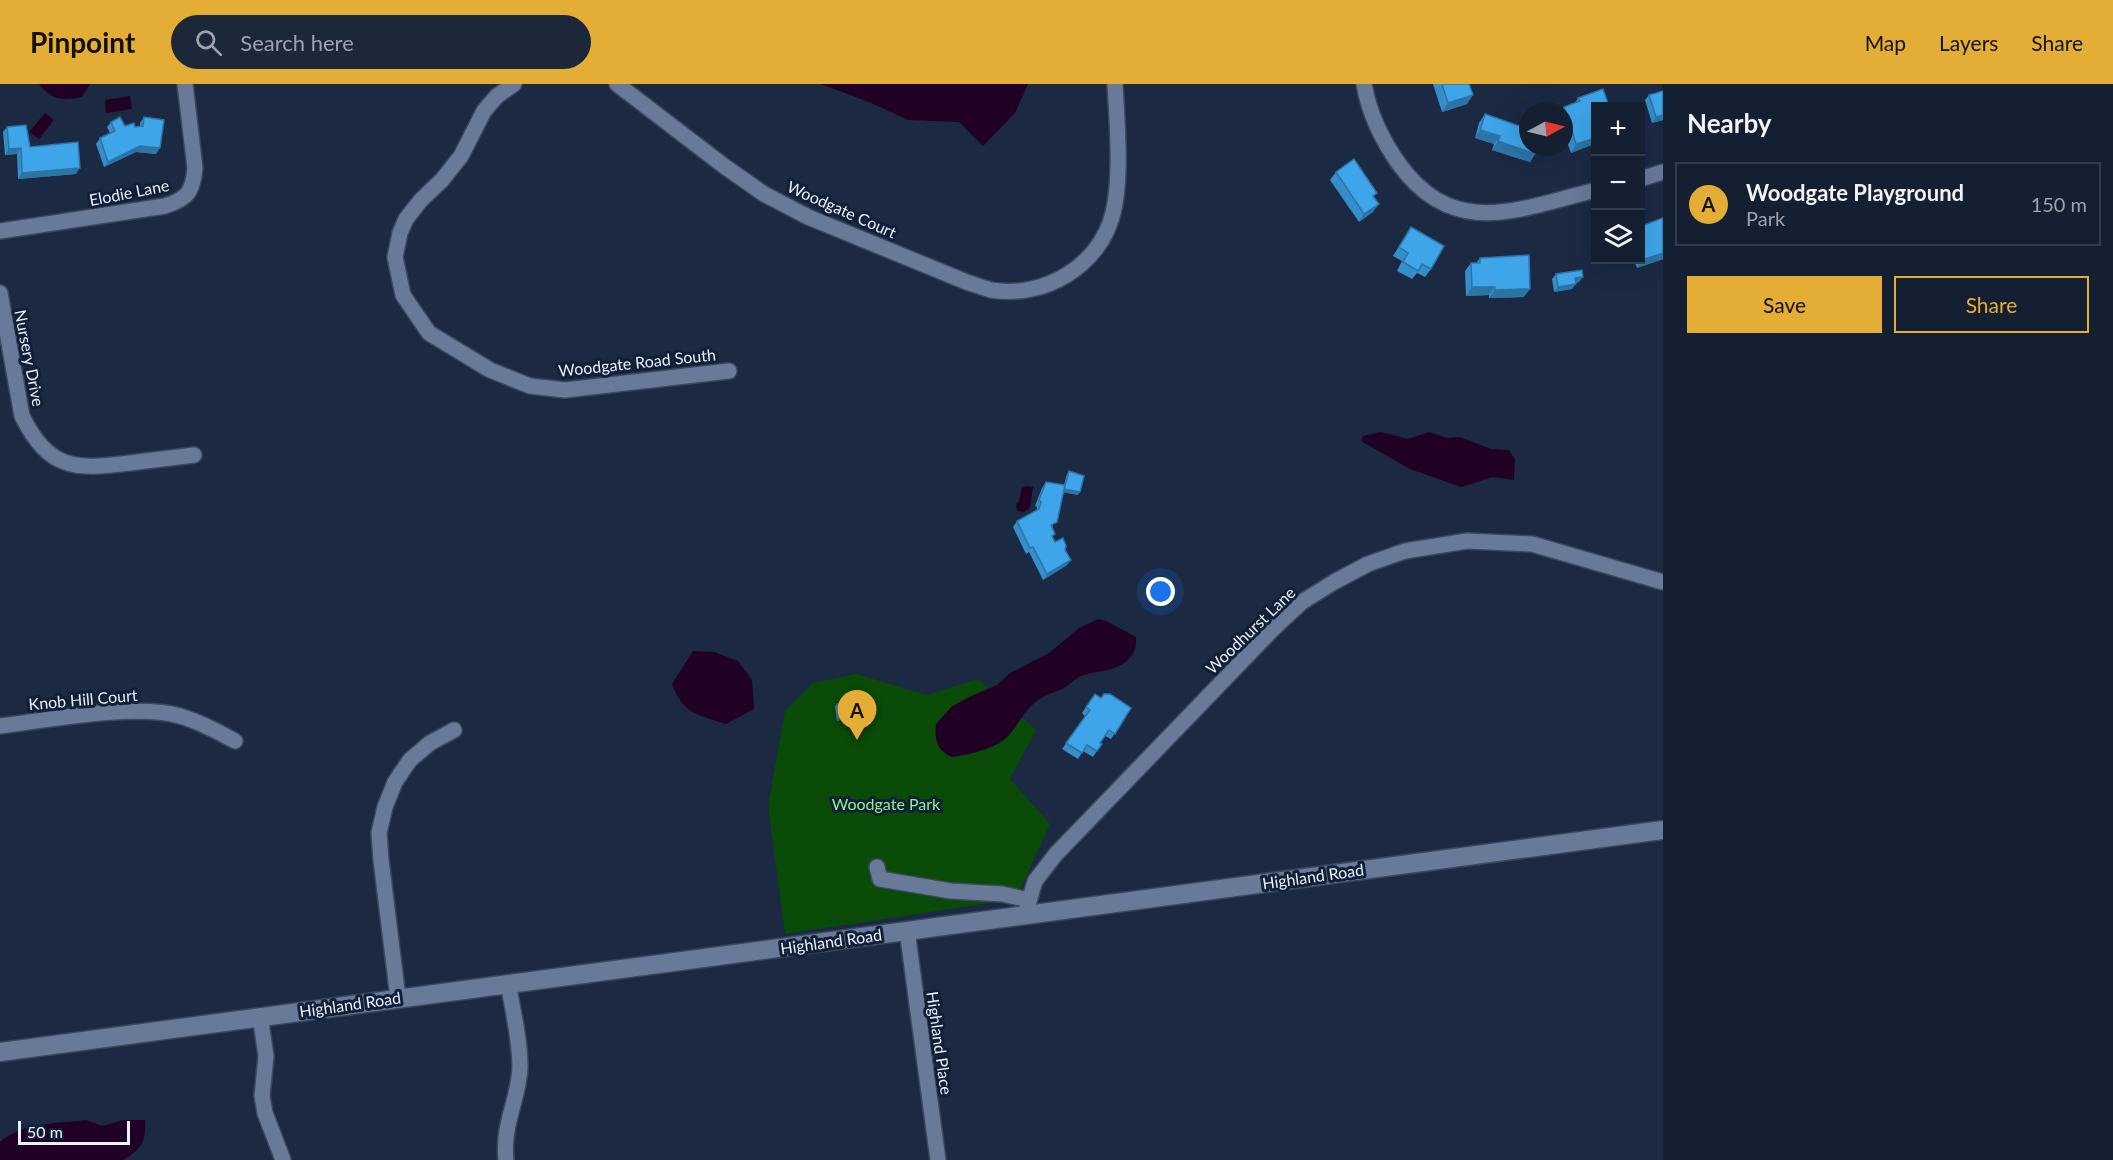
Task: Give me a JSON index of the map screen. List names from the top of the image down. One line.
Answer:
{"streets":{"street":["Elodie Lane","Woodgate Court","Nursery Drive","Woodgate Road South","Woodhurst Lane","Knob Hill Court","Highland Road","Highland Place"]},"crossings":[["Woodhurst Lane","Highland Road"],["Highland Road","Highland Place"]],"parks":["Woodgate Park"],"scale_bar":"50 m","north":"right","page":{"header":"Pinpoint","search":"Search here","nav":["Map","Layers","Share"],"heading":"Nearby","map_buttons":["+","−"],"list":[{"mark":"A","name":"Woodgate Playground","note":"Park","value":"150 m"}],"buttons":["Save","Share"],"pins":"A","scale":"50 m"}}
